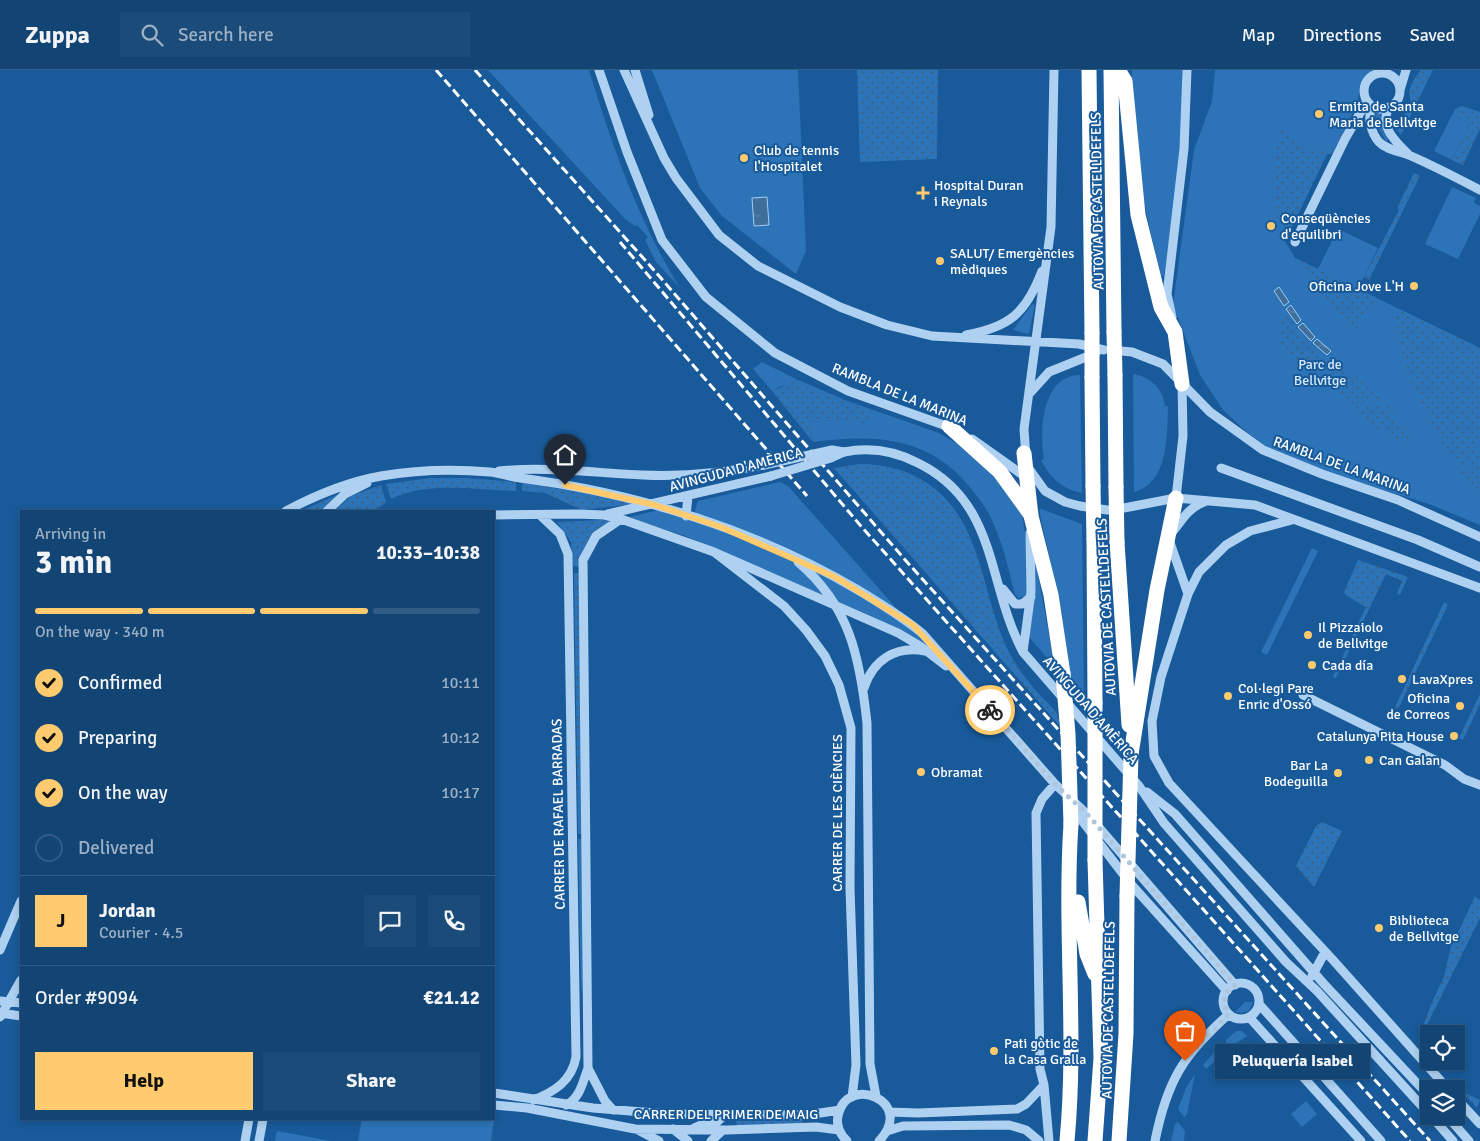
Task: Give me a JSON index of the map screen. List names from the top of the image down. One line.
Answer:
{"streets":{"highway":["AUTOVIA DE CASTELLDEFELS"],"street":["RAMBLA DE LA MARINA","AVINGUDA D'AMÈRICA","CARRER DE LES CIÈNCIES","CARRER DE RAFAEL BARRADAS","CARRER DEL PRIMER DE MAIG"]},"crossings":[["CARRER DE RAFAEL BARRADAS","CARRER DEL PRIMER DE MAIG"]],"parks":["Parc de Bellvitge"],"places":{"other":["Ermita de Santa Maria de Bellvitge","Club de tennis l'Hospitalet","Conseqüències d'equilibri","SALUT/ Emergències mèdiques","Oficina Jove L'H","Il Pizzaiolo de Bellvitge","Cada día","LavaXpres","Col·legi Pare Enric d'Ossó","Oficina de Correos","Catalunya Pita House","Can Galan","Obramat","Bar La Bodeguilla","Biblioteca de Bellvitge","Pati gòtic de la Casa Gralla","Peluquería Isabel"],"health":["Hospital Duran i Reynals"]},"page":{"header":"Zuppa","search":"Search here","nav":["Map","Directions","Saved"],"heading":["3 min","Arriving in","10:33–10:38"],"panel":["Jordan","Courier · 4.5","Order #9094","€21.12"],"bar":"On the way · 340 m","list":[["Confirmed","10:11"],["Preparing","10:12"],["On the way","10:17"],"Delivered"],"round":"J","buttons":["Help","Share"],"bubble":"Peluquería Isabel"}}
